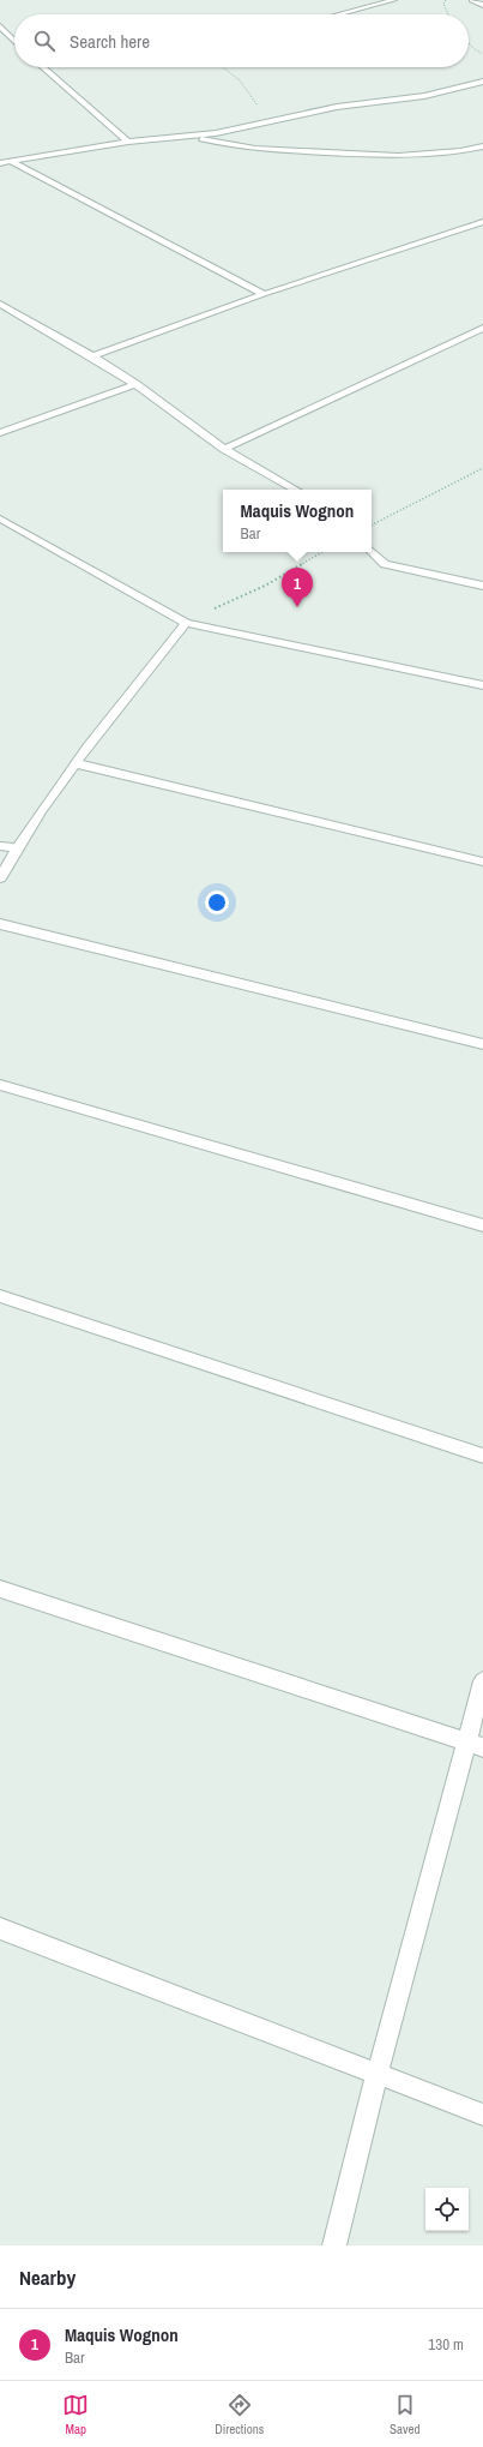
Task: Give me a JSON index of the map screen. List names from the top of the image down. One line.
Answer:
{"page":{"search":"Search here","popup":["Maquis Wognon","Bar"],"pins":"1","heading":"Nearby","list":[{"mark":"1","name":"Maquis Wognon","note":"Bar","value":"130 m"}],"nav":["Map","Directions","Saved"]}}
